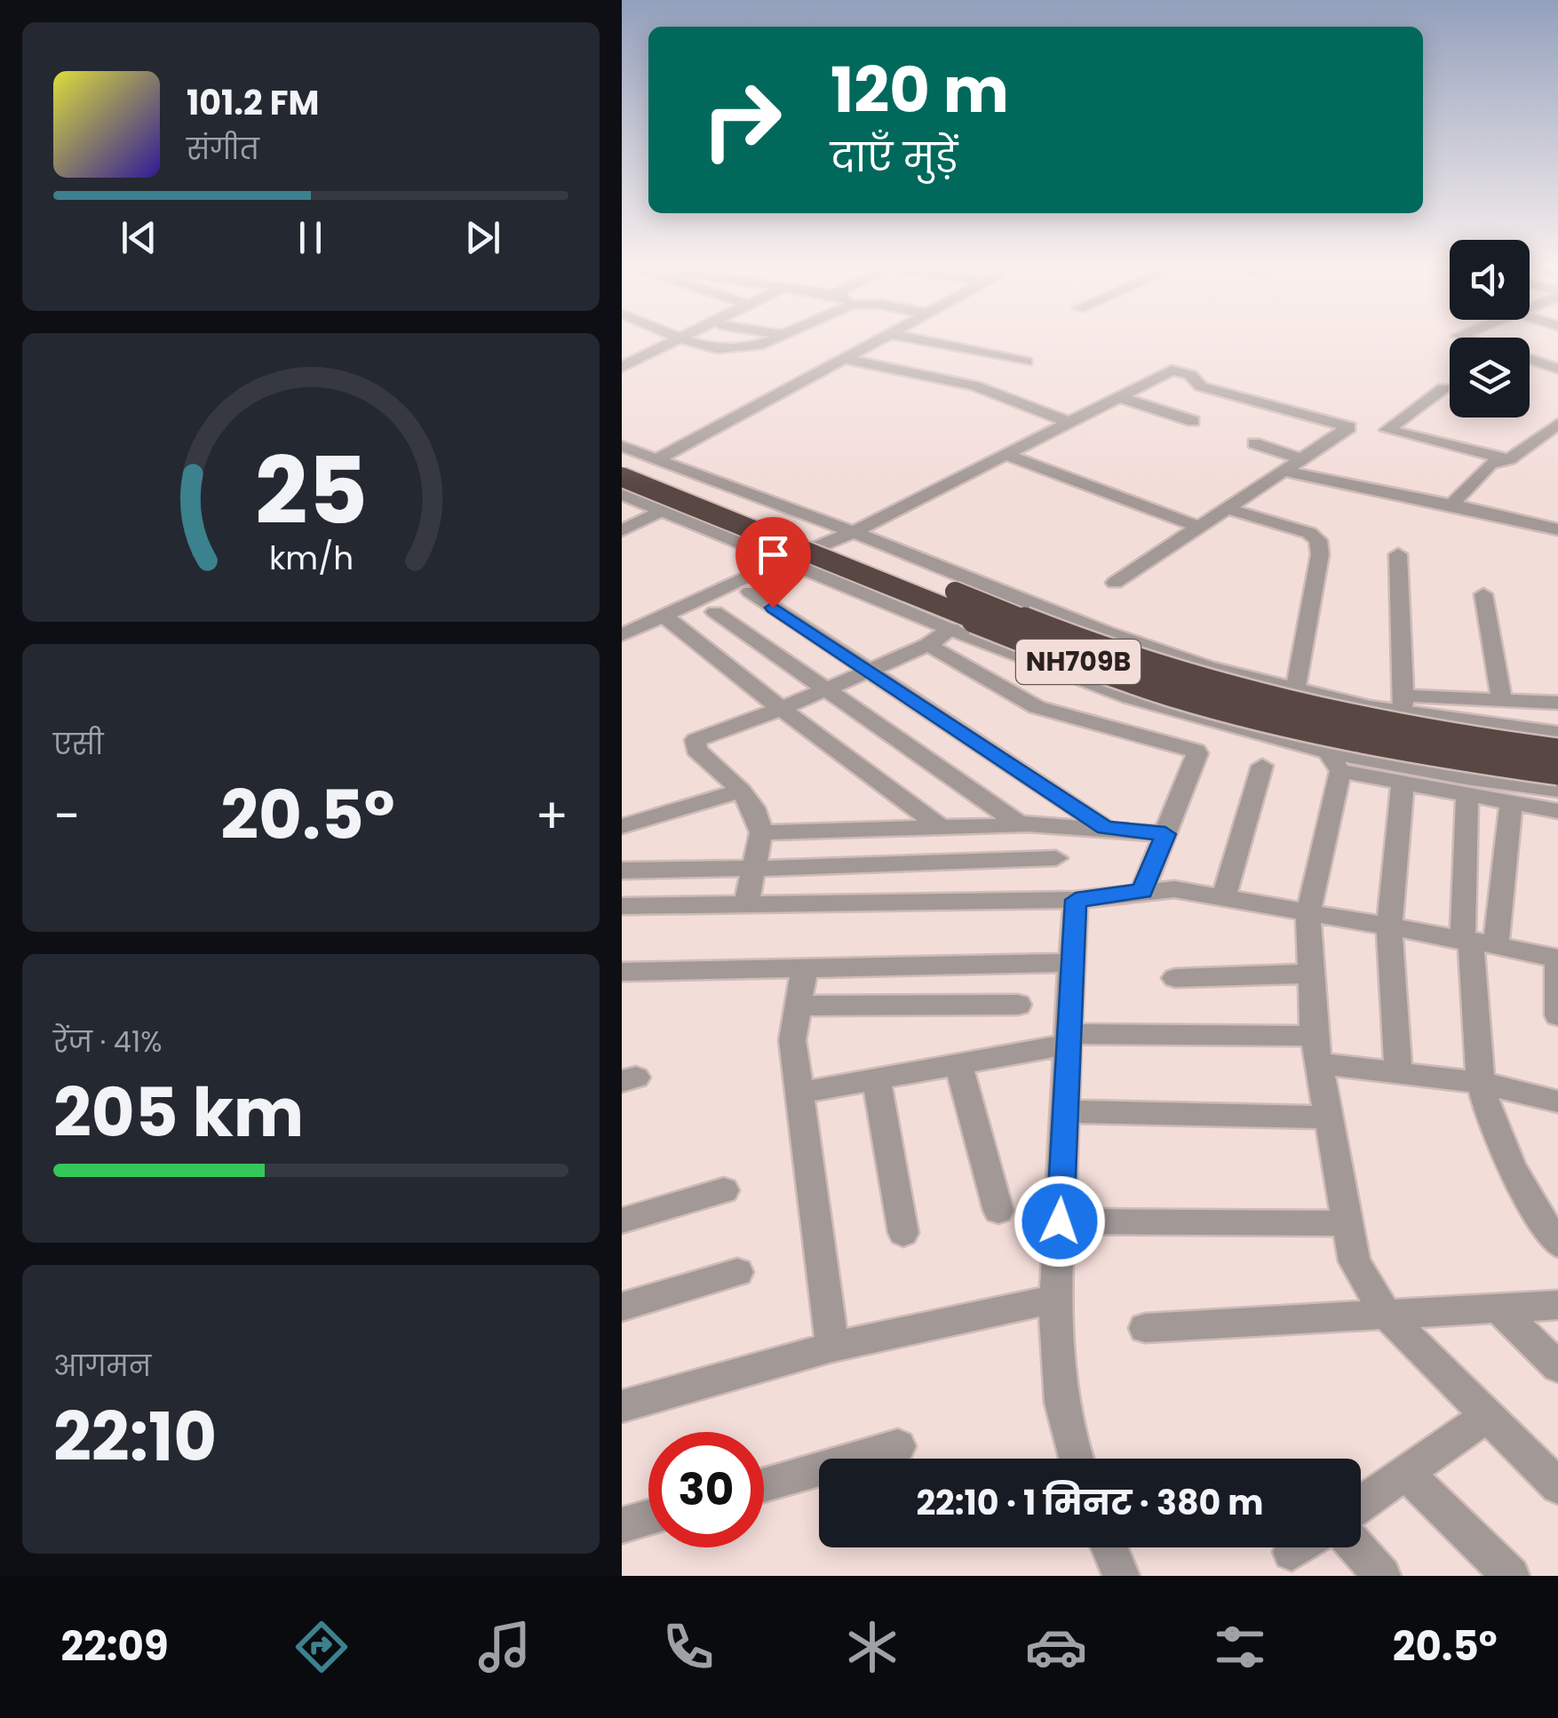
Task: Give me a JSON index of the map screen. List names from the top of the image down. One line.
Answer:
{"streets":{"highway":["NH709B"]},"page":{"turn":["120 m","दाएँ मुड़ें"],"song":["101.2 FM","संगीत"],"tile":["एसी",["रेंज · 41%","205 km"],["आगमन","22:10"]],"heat":["−","20.5°","+"],"limit":"30","trip":"22:10 · 1 मिनट · 380 m","tabs":["22:09","20.5°"],"gauge":["25","km/h"]}}
